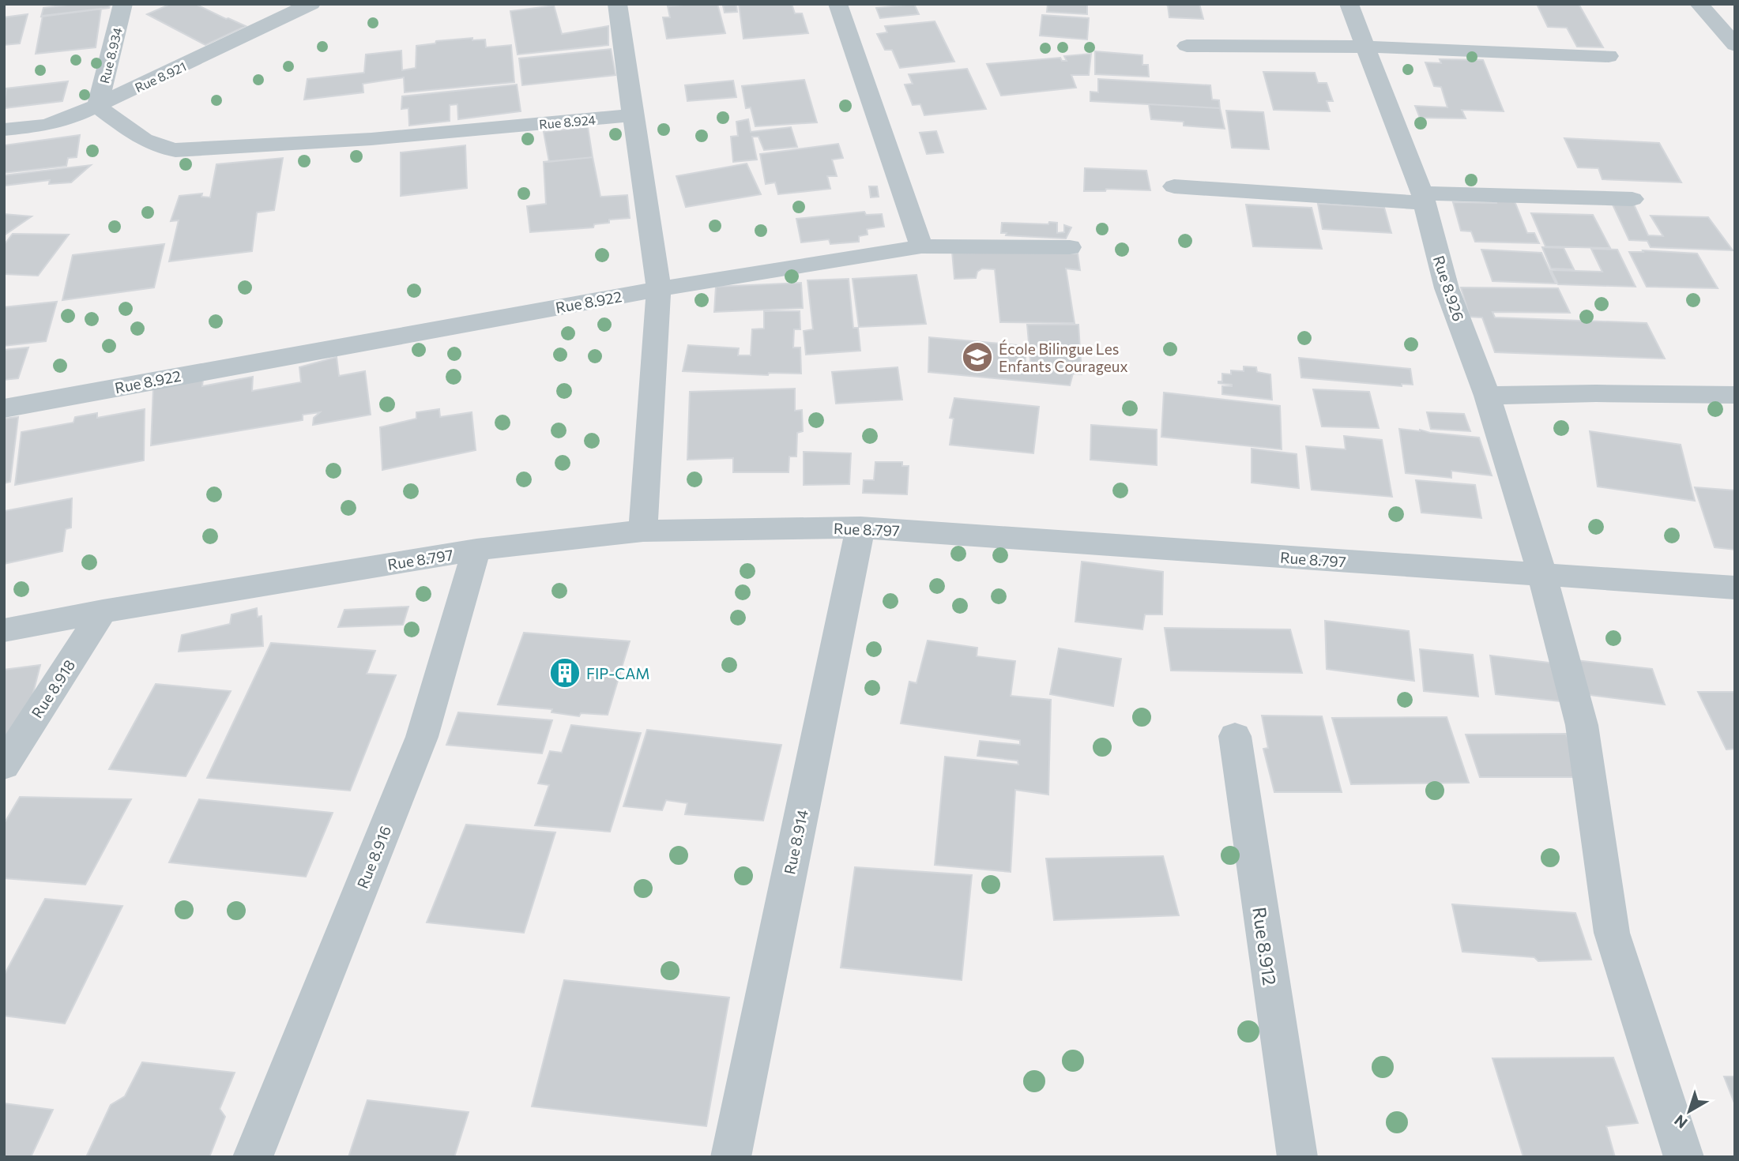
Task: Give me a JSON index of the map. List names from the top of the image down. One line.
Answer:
{"streets":{"street":["Rue 8.934","Rue 8.921","Rue 8.924","Rue 8.926","Rue 8.922","Rue 8.797","Rue 8.918","Rue 8.914","Rue 8.916","Rue 8.912"]},"crossings":[["Rue 8.934","Rue 8.921"],["Rue 8.934","Rue 8.924"],["Rue 8.921","Rue 8.924"],["Rue 8.926","Rue 8.797"],["Rue 8.797","Rue 8.918"],["Rue 8.797","Rue 8.914"],["Rue 8.797","Rue 8.916"]],"places":{"school or university":["École Bilingue Les Enfants Courageux"],"building":["FIP-CAM"]},"north":"bottom left"}
